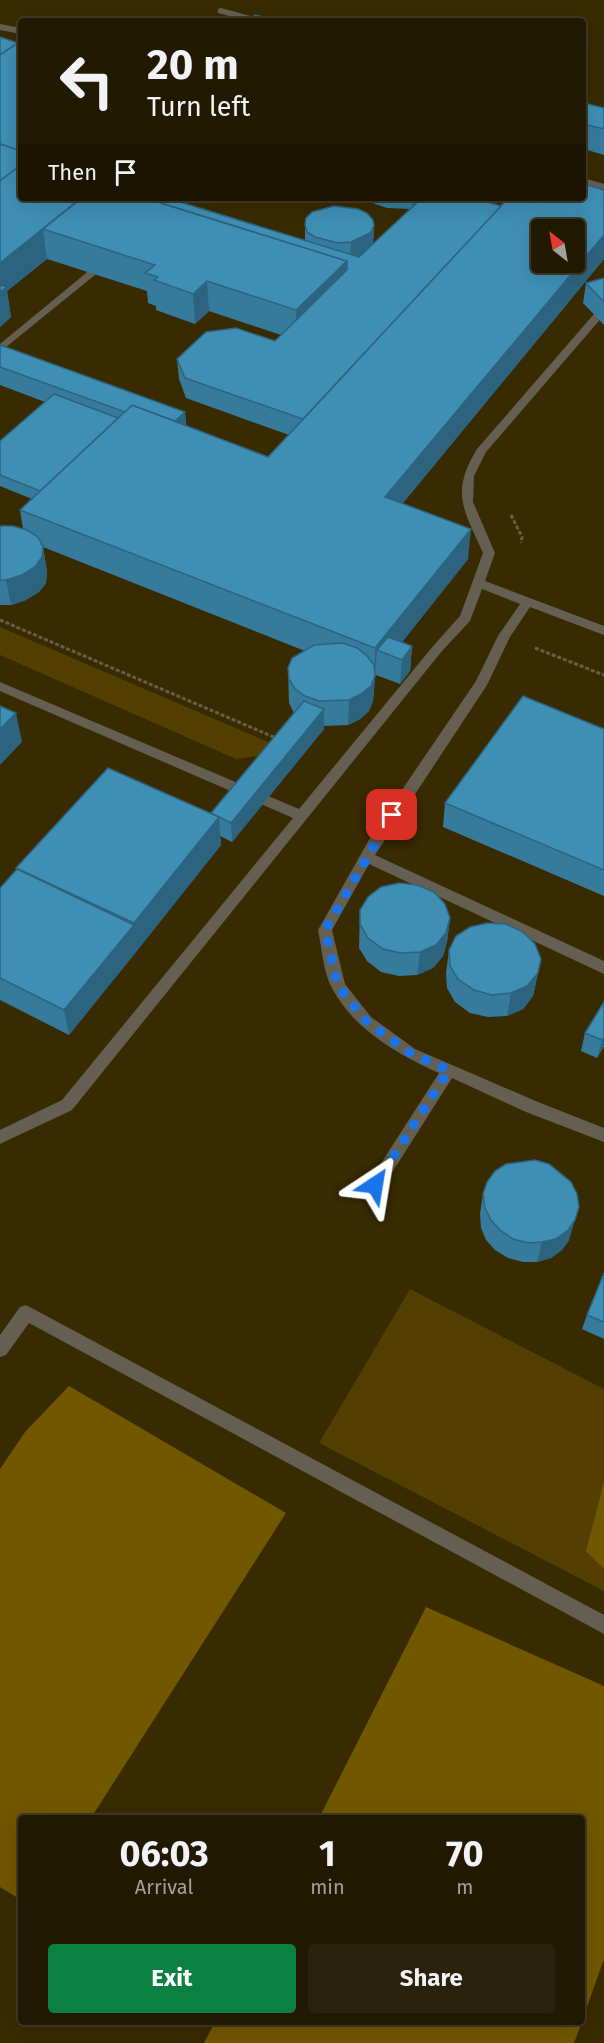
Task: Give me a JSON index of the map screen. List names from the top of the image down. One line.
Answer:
{"north":"top left","page":{"turn":["20 m","Turn left"],"then":"Then","eta":["06:03","Arrival","1","min","70","m"],"buttons":["Exit","Share"]}}
